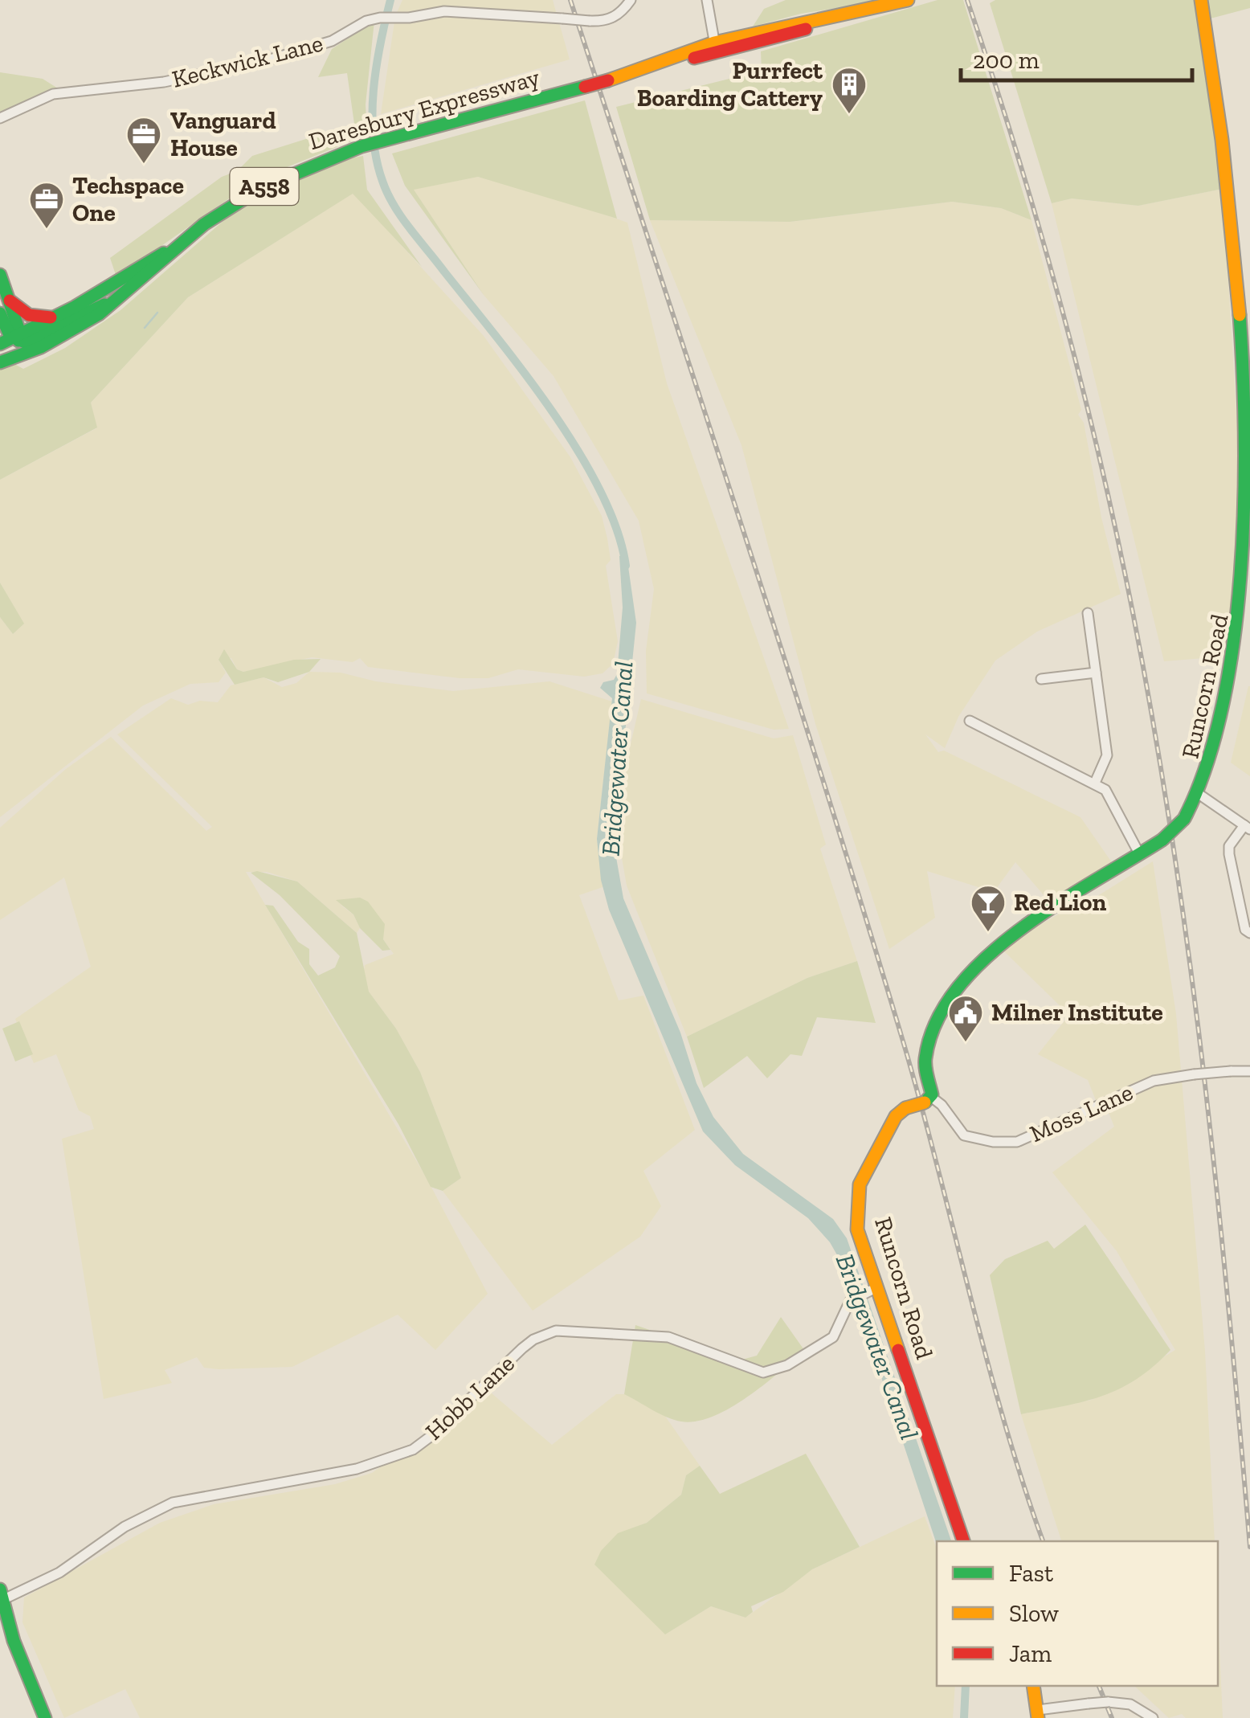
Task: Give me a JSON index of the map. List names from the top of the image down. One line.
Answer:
{"streets":{"main road":["Daresbury Expressway","A558","Runcorn Road"],"street":["Keckwick Lane","Moss Lane","Hobb Lane"]},"crossings":[["Runcorn Road","Moss Lane"],["Runcorn Road","Hobb Lane"]],"water":["Bridgewater Canal"],"places":{"building":["Purrfect Boarding Cattery"],"office":["Vanguard House","Techspace One"],"bar":["Red Lion"],"public building":["Milner Institute"]},"legend":["Fast","Slow","Jam"],"scale_bar":"200 m"}
